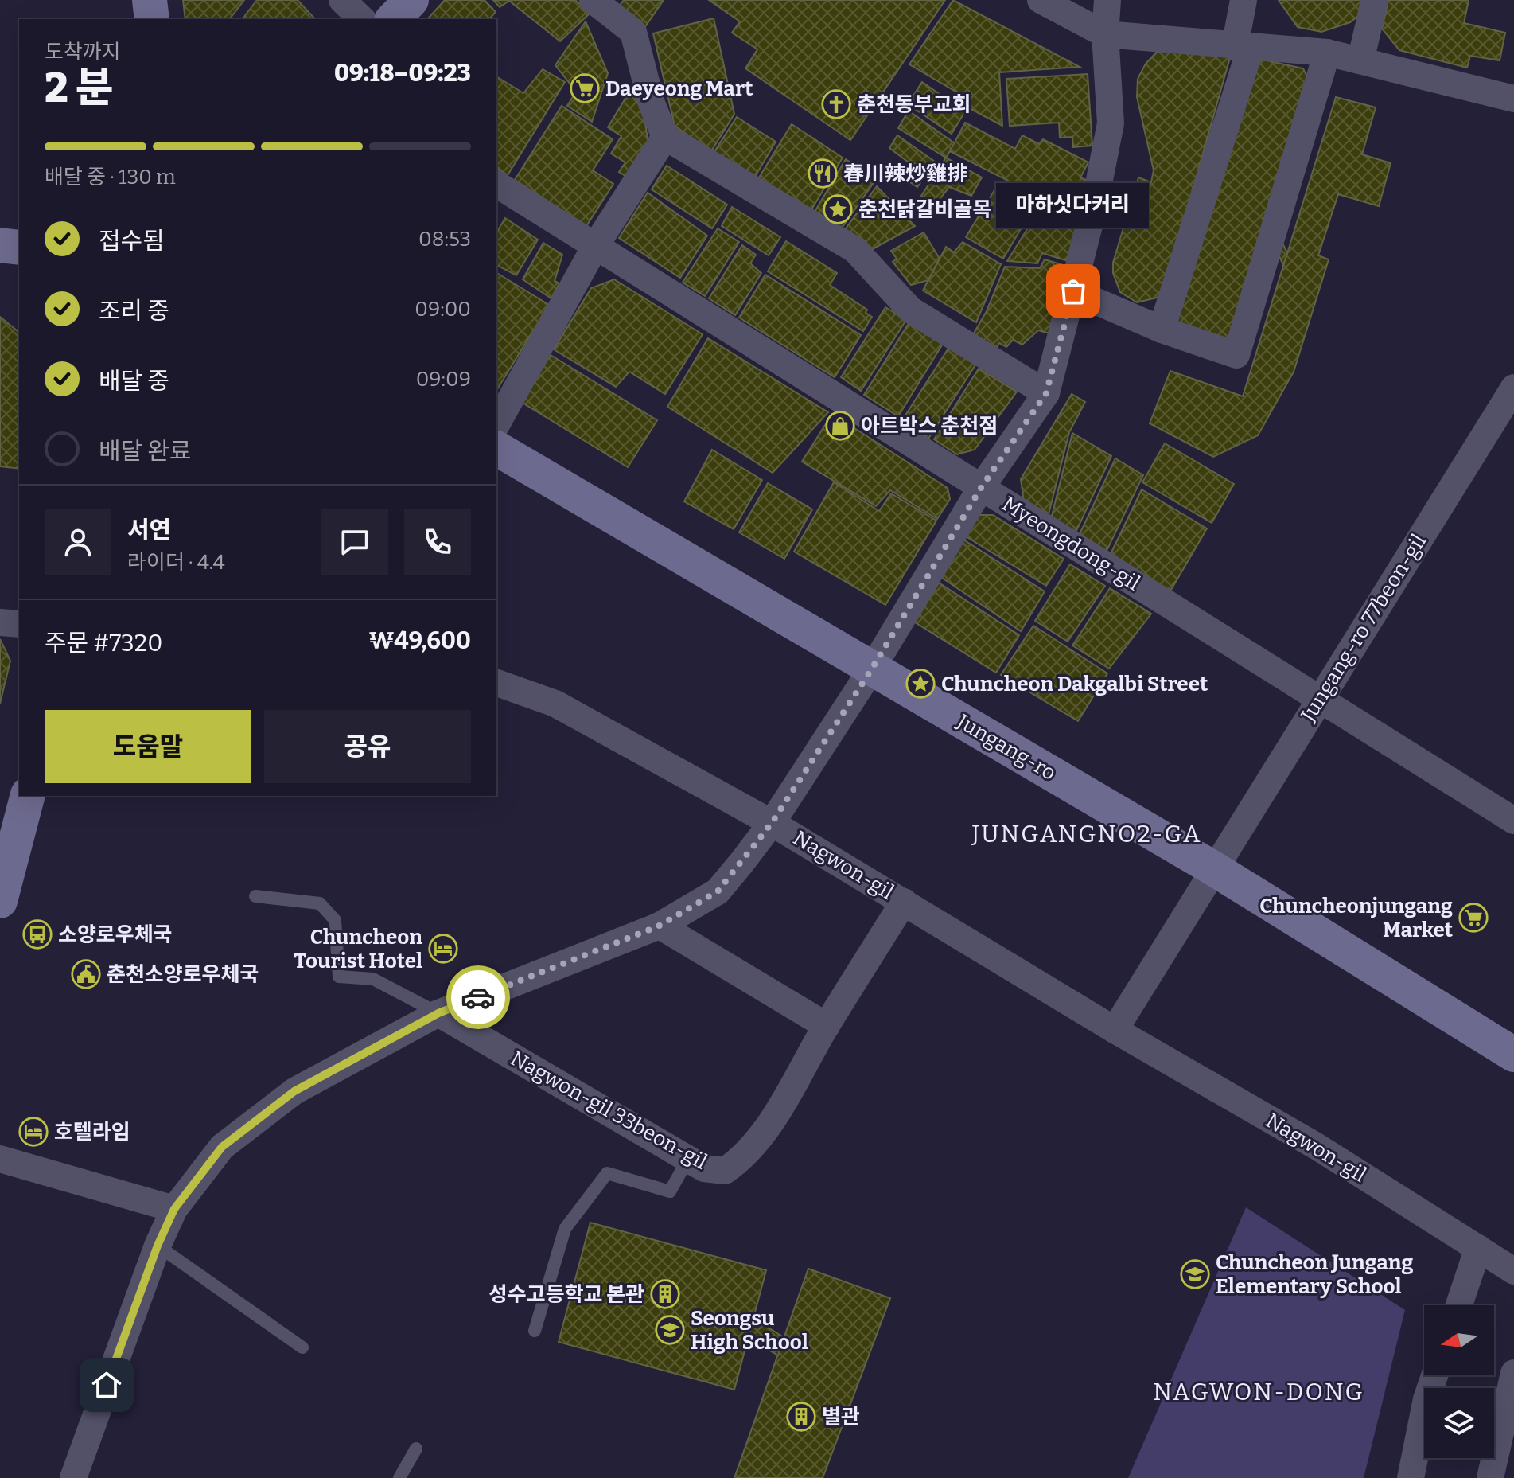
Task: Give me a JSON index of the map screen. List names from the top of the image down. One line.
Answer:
{"streets":{"street":["Myeongdong-gil","Jungang-ro 77beon-gil","Jungang-ro","Nagwon-gil","Nagwon-gil 33beon-gil"]},"crossings":[["Myeongdong-gil","Jungang-ro 77beon-gil"],["Jungang-ro 77beon-gil","Jungang-ro"],["Nagwon-gil","Nagwon-gil 33beon-gil"]],"districts":["JUNGANGNO2-GA","NAGWON-DONG"],"places":{"supermarket":["Daeyeong Mart","Chuncheonjungang Market"],"church":["춘천동부교회"],"restaurant":["春川辣炒雞排"],"place":["춘천닭갈비골목","Chuncheon Dakgalbi Street"],"other":["마하싯다커리"],"shop":["아트박스 춘천점"],"bus stop":["소양로우체국"],"hotel":["Chuncheon Tourist Hotel","호텔라임"],"public building":["춘천소양로우체국"],"school or university":["Chuncheon Jungang Elementary School","Seongsu High School"],"building":["성수고등학교 본관","별관"]},"north":"left","page":{"heading":["2 분","도착까지","09:18–09:23"],"panel":["서연","라이더 · 4.4","주문 #7320","₩49,600"],"bar":"배달 중 · 130 m","bubble":"마하싯다커리","list":[["접수됨","08:53"],["조리 중","09:00"],["배달 중","09:09"],"배달 완료"],"buttons":["도움말","공유"]}}
